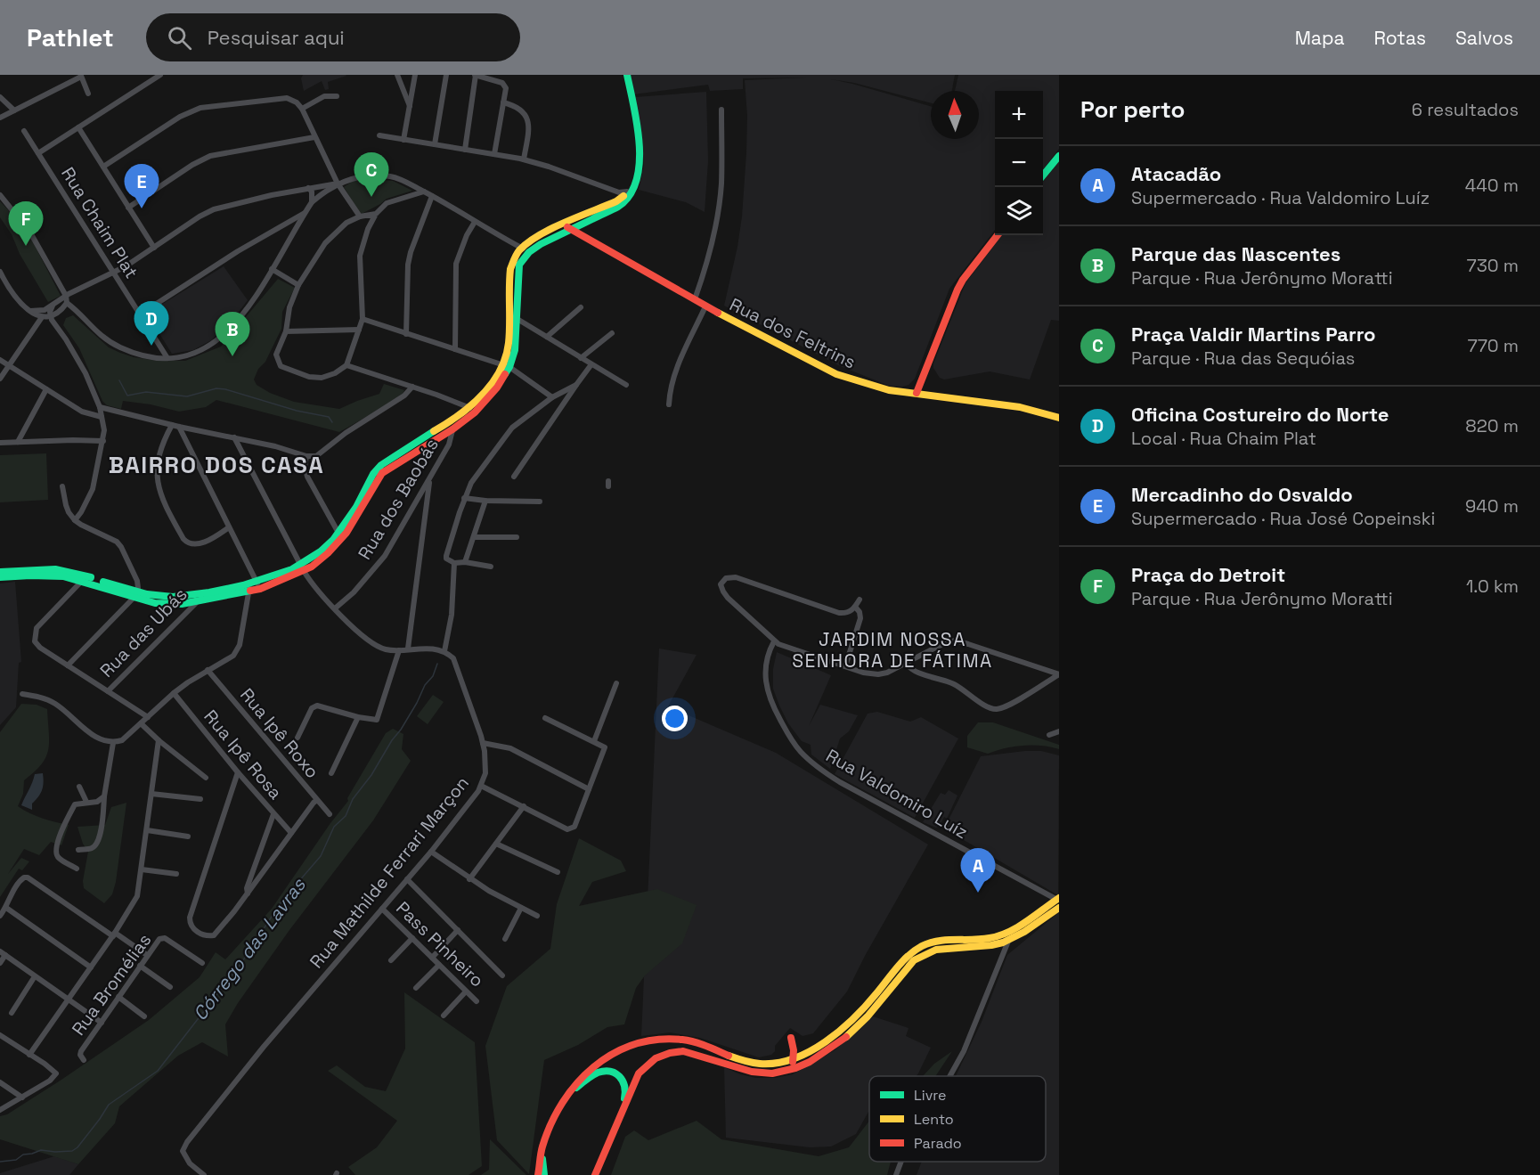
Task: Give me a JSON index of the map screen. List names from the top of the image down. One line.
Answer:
{"streets":{"main road":["Rua dos Feltrins"],"street":["Rua Chaim Plat","Rua dos Baobás","Rua das Ubás","Rua Ipê Roxo","Rua Ipê Rosa","Rua Valdomiro Luíz","Rua Mathilde Ferrari Marçon","Pass Pinheiro","Rua Bromélias"]},"crossings":[["Rua Mathilde Ferrari Marçon","Pass Pinheiro"]],"districts":["BAIRRO DOS CASA","JARDIM NOSSA SENHORA DE FÁTIMA"],"water":["Córrego das Lavras"],"legend":["Livre","Lento","Parado"],"north":"top","page":{"header":"Pathlet","search":"Pesquisar aqui","nav":["Mapa","Rotas","Salvos"],"heading":["Por perto","6 resultados"],"map_buttons":["+","−"],"list":[{"mark":"A","name":"Atacadão","note":"Supermercado · Rua Valdomiro Luíz","value":"440 m"},{"mark":"B","name":"Parque das Nascentes","note":"Parque · Rua Jerônymo Moratti","value":"730 m"},{"mark":"C","name":"Praça Valdir Martins Parro","note":"Parque · Rua das Sequóias","value":"770 m"},{"mark":"D","name":"Oficina Costureiro do Norte","note":"Local · Rua Chaim Plat","value":"820 m"},{"mark":"E","name":"Mercadinho do Osvaldo","note":"Supermercado · Rua José Copeinski","value":"940 m"},{"mark":"F","name":"Praça do Detroit","note":"Parque · Rua Jerônymo Moratti","value":"1.0 km"}],"pins":["C","E","F","D","B","A"]}}
